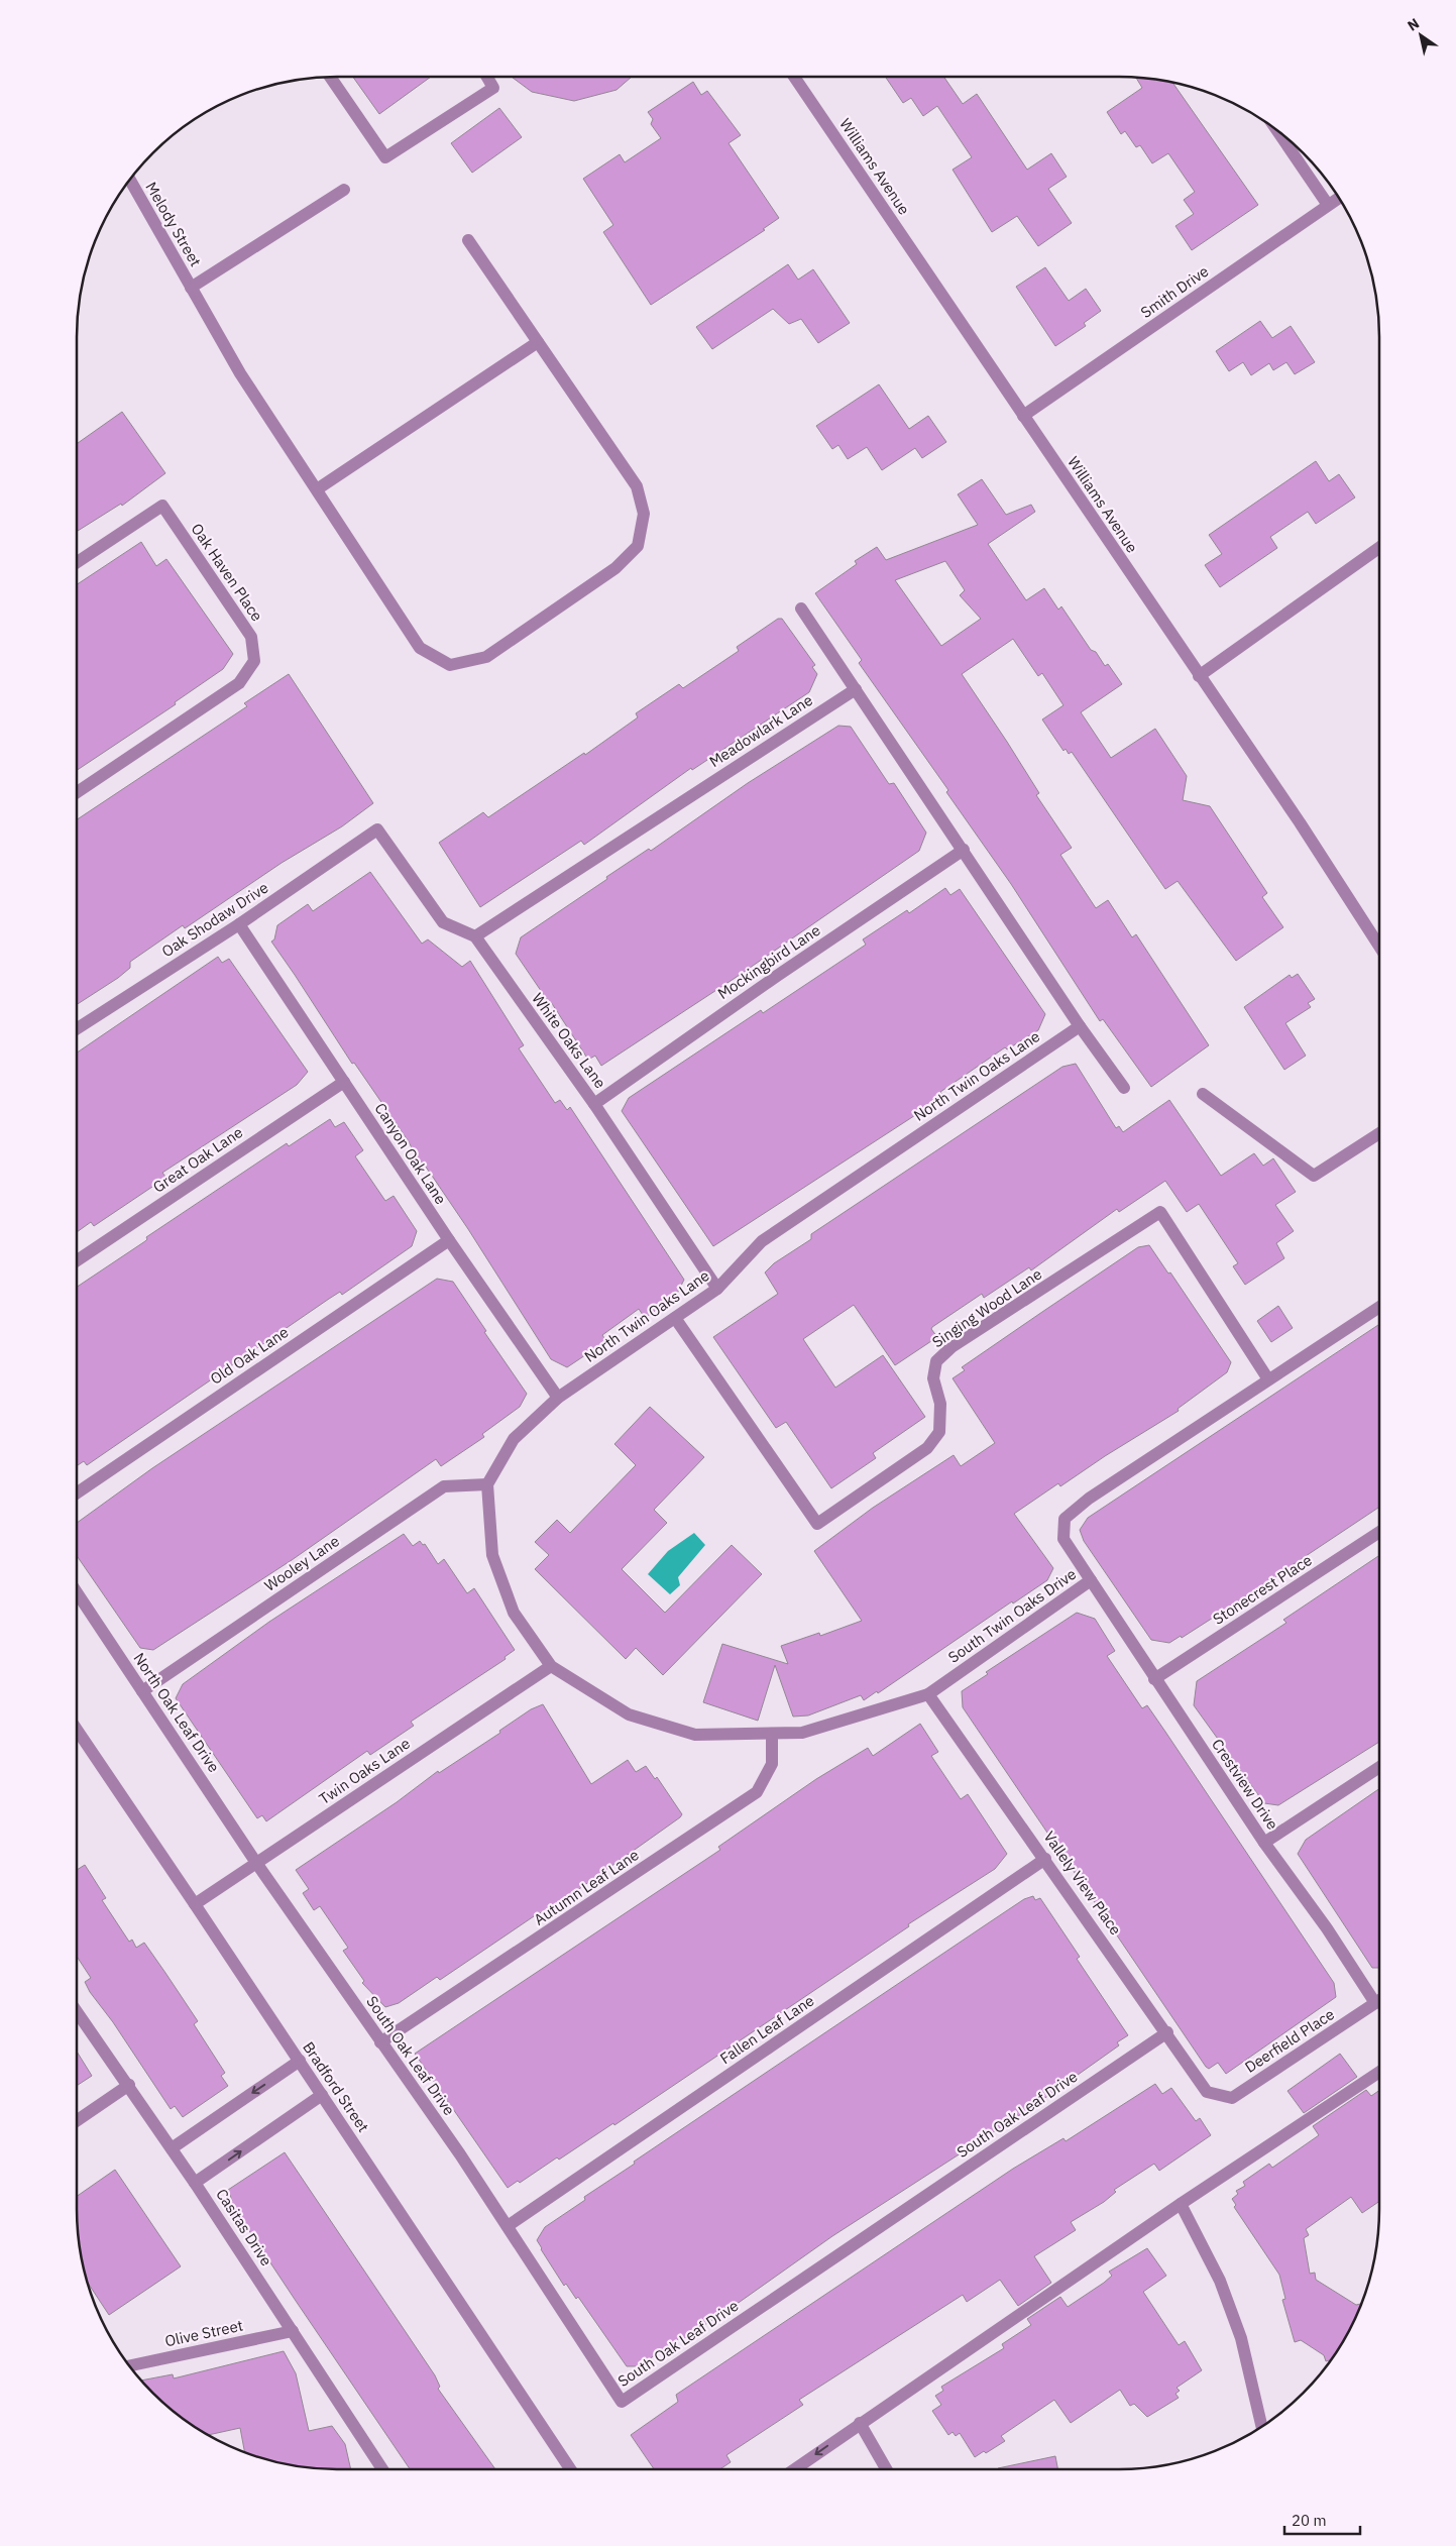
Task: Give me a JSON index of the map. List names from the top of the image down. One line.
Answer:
{"streets":{"street":["Williams Avenue","Melody Street","Smith Drive","Oak Haven Place","Meadowlark Lane","Oak Shodaw Drive","Mockingbird Lane","White Oaks Lane","North Twin Oaks Lane","Canyon Oak Lane","Great Oak Lane","Singing Wood Lane","Old Oak Lane","Wooley Lane","Stonecrest Place","South Twin Oaks Drive","North Oak Leaf Drive","Twin Oaks Lane","Crestview Drive","Vallely View Place","Autumn Leaf Lane","Fallen Leaf Lane","Deerfield Place","South Oak Leaf Drive","Bradford Street","Casitas Drive","Olive Street"]},"crossings":[["Williams Avenue","Smith Drive"],["Meadowlark Lane","Oak Shodaw Drive"],["Meadowlark Lane","White Oaks Lane"],["Oak Shodaw Drive","White Oaks Lane"],["Oak Shodaw Drive","Canyon Oak Lane"],["Mockingbird Lane","White Oaks Lane"],["White Oaks Lane","North Twin Oaks Lane"],["North Twin Oaks Lane","Canyon Oak Lane"],["North Twin Oaks Lane","Singing Wood Lane"],["North Twin Oaks Lane","Wooley Lane"],["Canyon Oak Lane","Great Oak Lane"],["Canyon Oak Lane","Old Oak Lane"],["Singing Wood Lane","South Twin Oaks Drive"],["Wooley Lane","North Oak Leaf Drive"],["Stonecrest Place","Crestview Drive"],["South Twin Oaks Drive","Twin Oaks Lane"],["South Twin Oaks Drive","Crestview Drive"],["South Twin Oaks Drive","Vallely View Place"],["South Twin Oaks Drive","Autumn Leaf Lane"],["North Oak Leaf Drive","Twin Oaks Lane"],["North Oak Leaf Drive","South Oak Leaf Drive"],["Twin Oaks Lane","South Oak Leaf Drive"],["Twin Oaks Lane","Bradford Street"],["Crestview Drive","Deerfield Place"],["Vallely View Place","Fallen Leaf Lane"],["Vallely View Place","Deerfield Place"],["Vallely View Place","South Oak Leaf Drive"],["Autumn Leaf Lane","South Oak Leaf Drive"],["Fallen Leaf Lane","South Oak Leaf Drive"],["Casitas Drive","Olive Street"]],"scale_bar":"20 m","north":"top left"}
